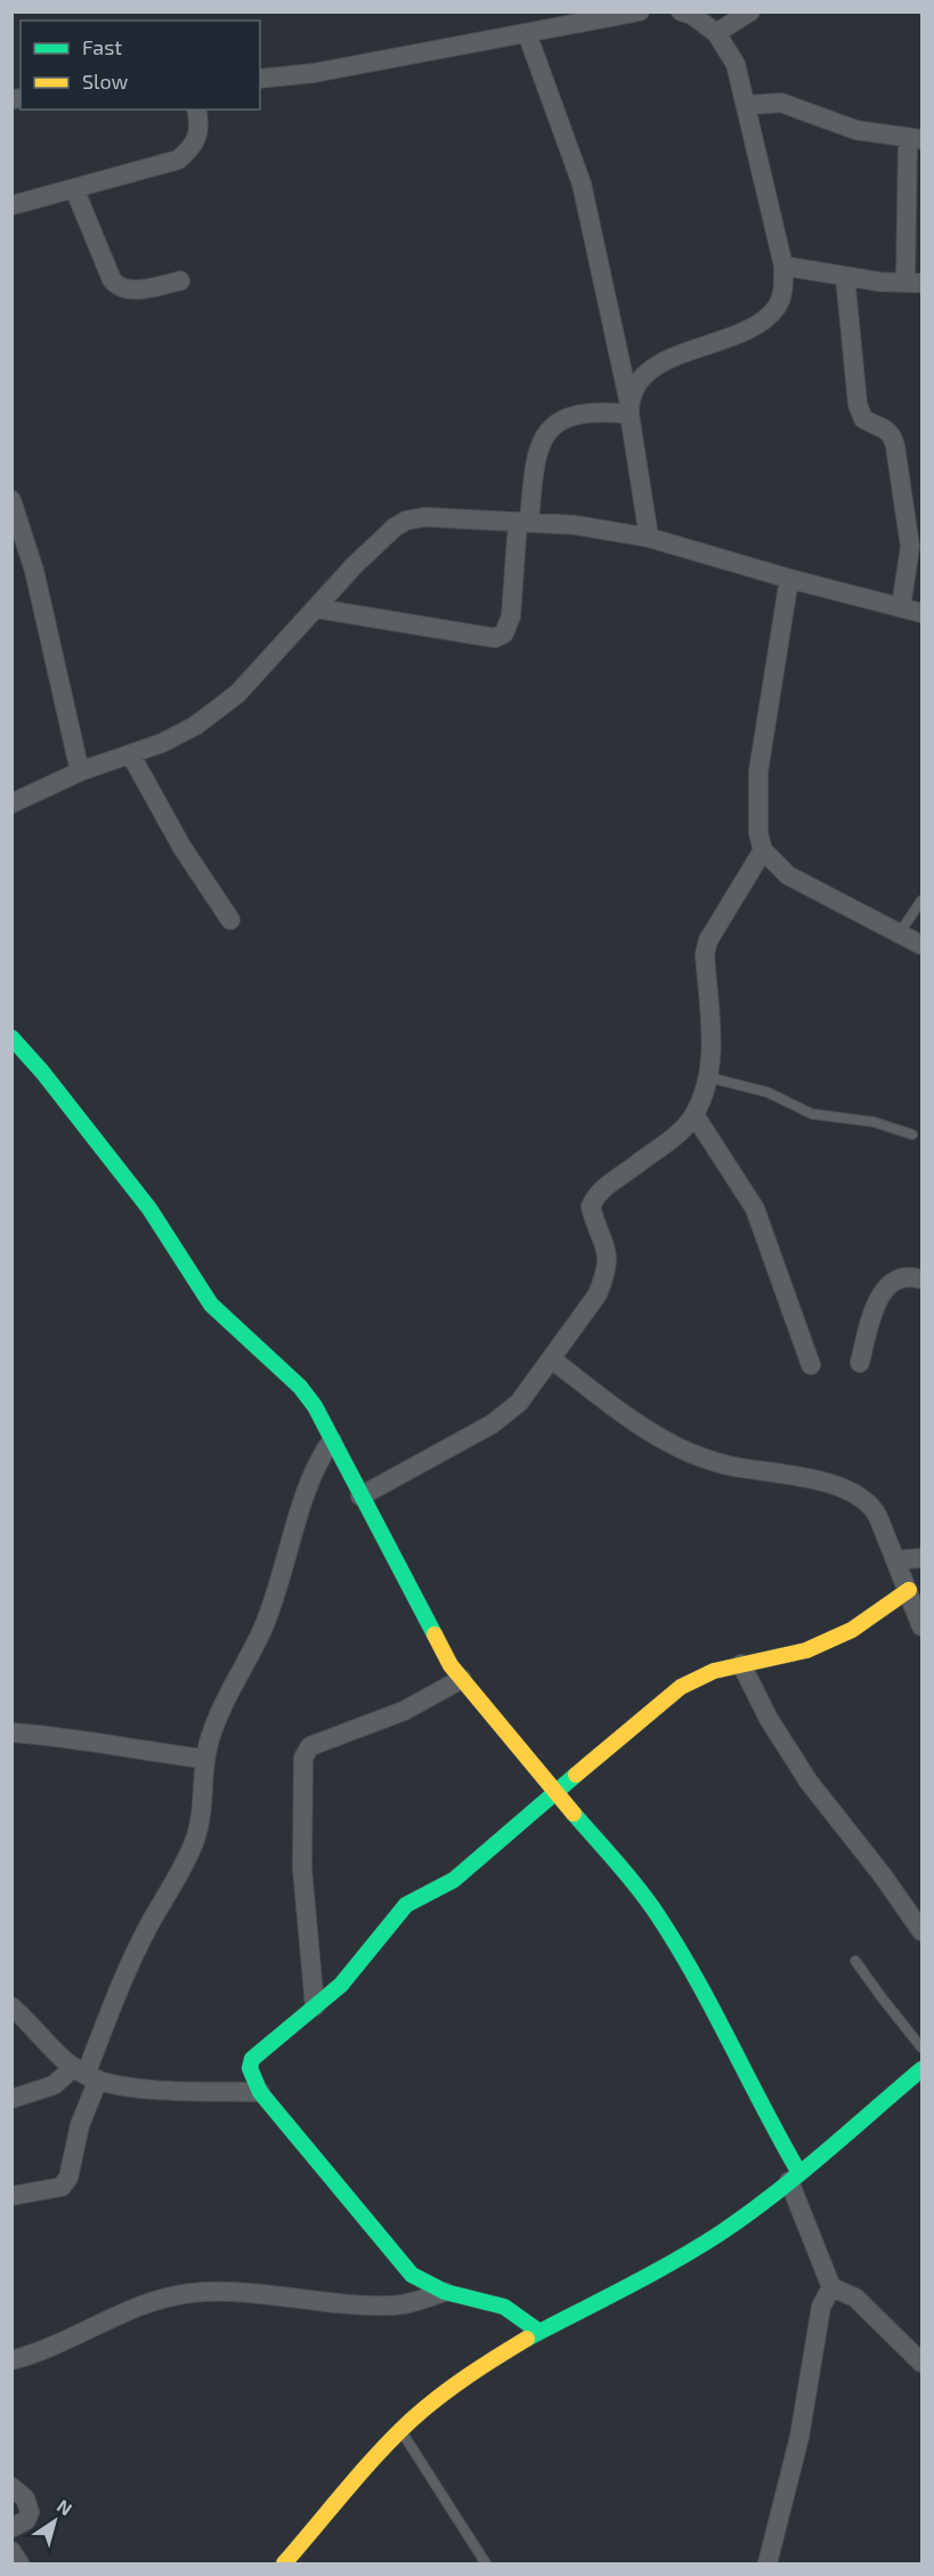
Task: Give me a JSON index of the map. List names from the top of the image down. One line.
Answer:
{"legend":["Fast","Slow"],"north":"top right"}
